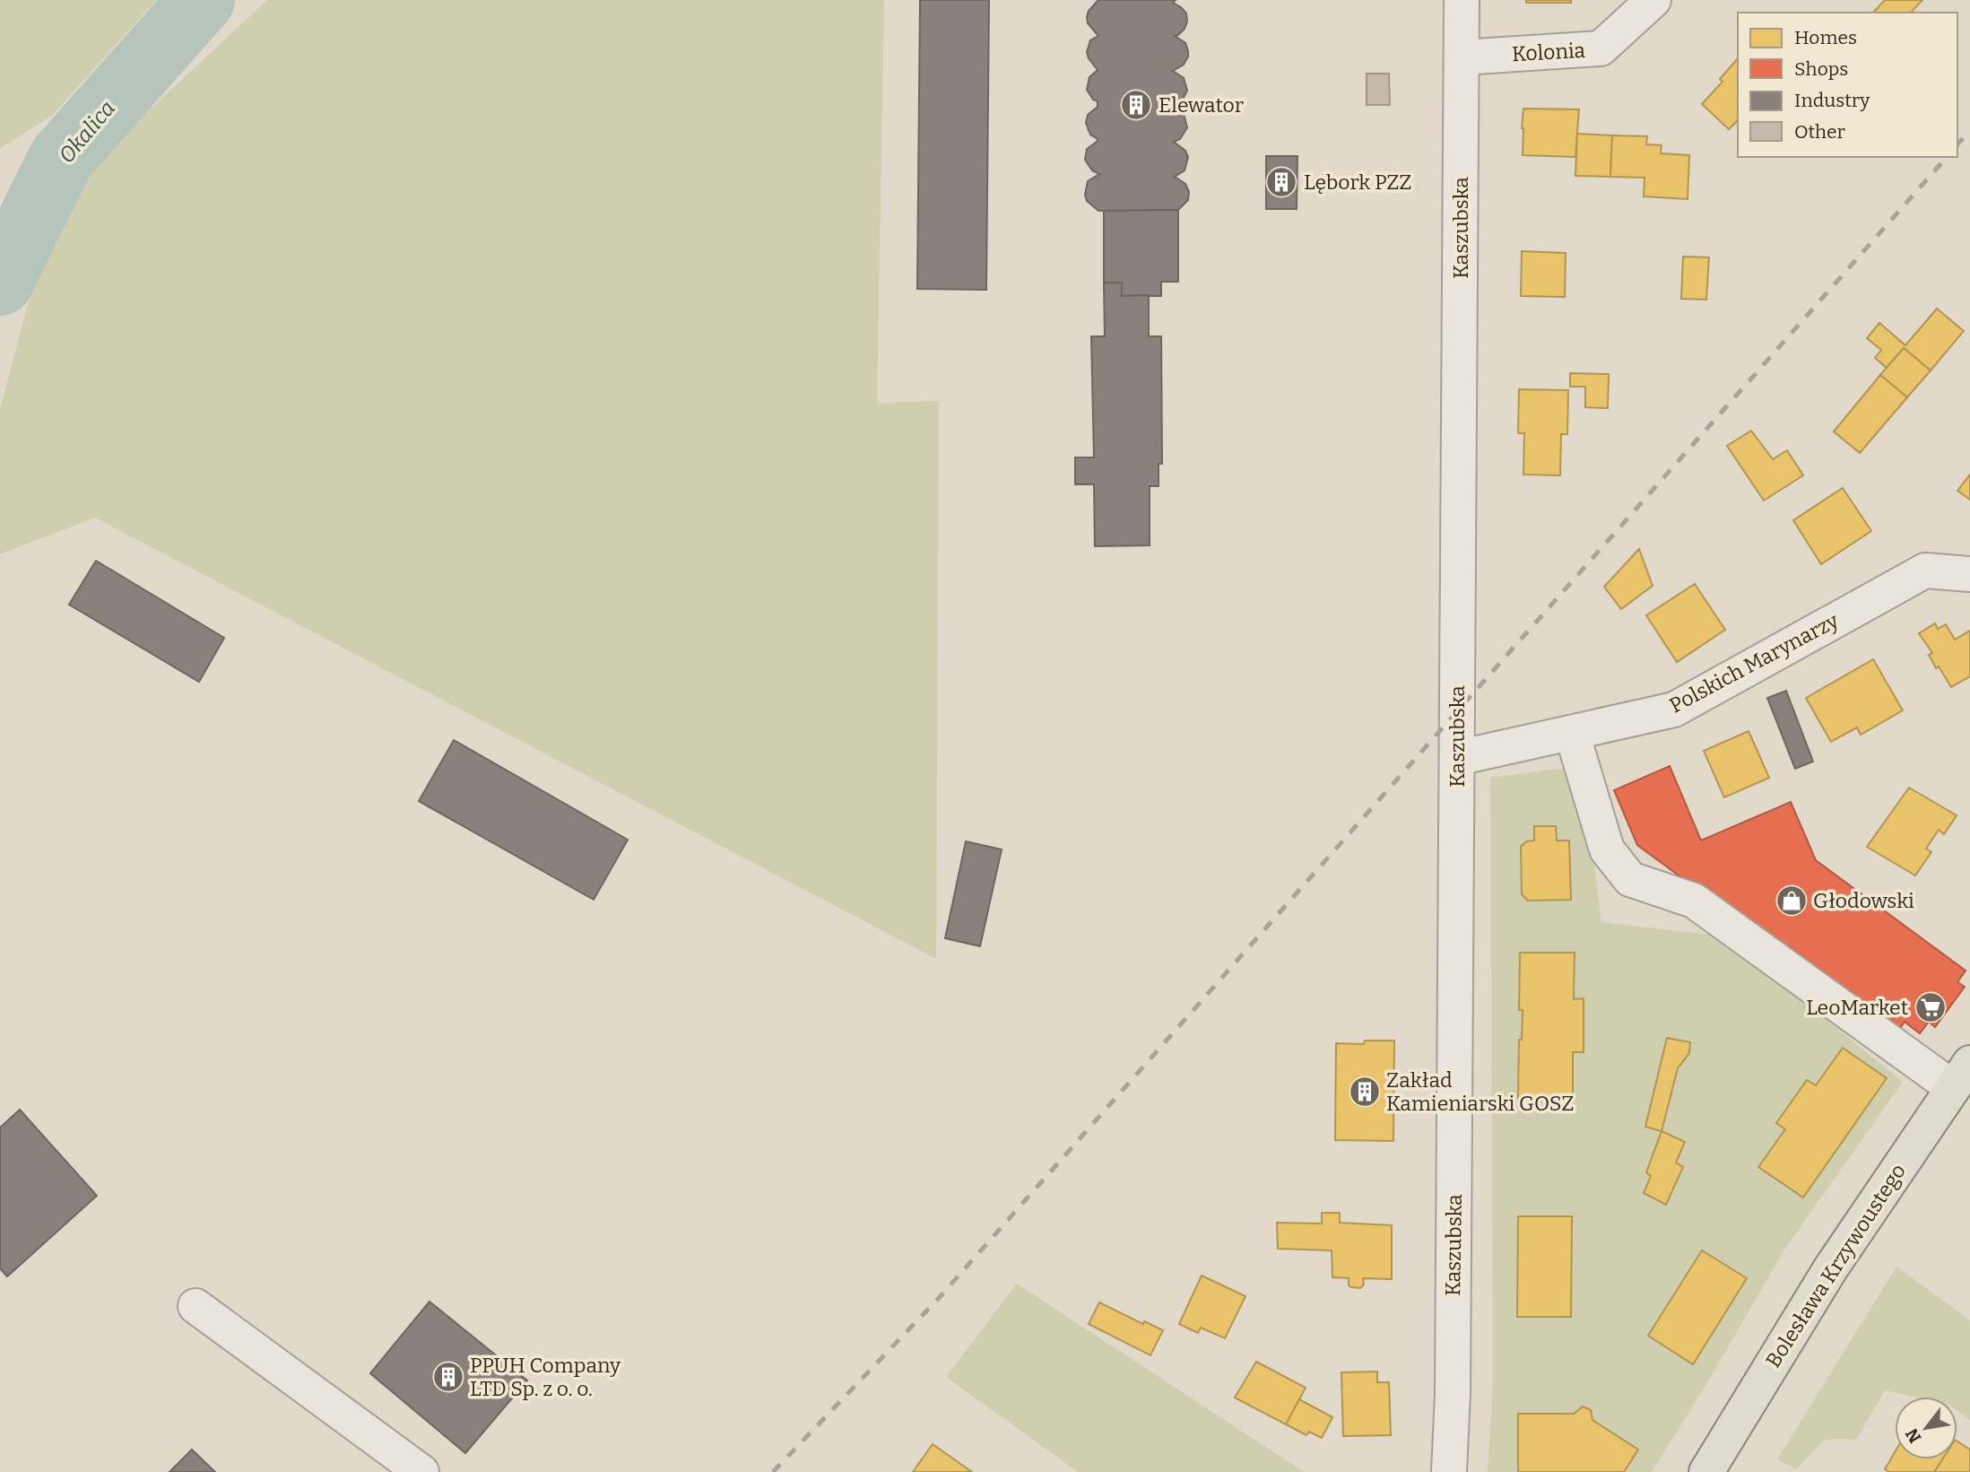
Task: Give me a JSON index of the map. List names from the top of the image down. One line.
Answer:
{"streets":{"main road":["Bolesława Krzywoustego"],"street":["Kolonia","Kaszubska","Polskich Marynarzy"]},"crossings":[["Kolonia","Kaszubska"],["Kaszubska","Polskich Marynarzy"]],"water":["Okalica"],"places":{"building":["Elewator","Lębork PZZ","Zakład Kamieniarski GOSZ","PPUH Company LTD Sp. z o. o."],"shop":["Głodowski"],"supermarket":["LeoMarket"]},"legend":["Homes","Shops","Industry","Other"],"north":"bottom left"}
